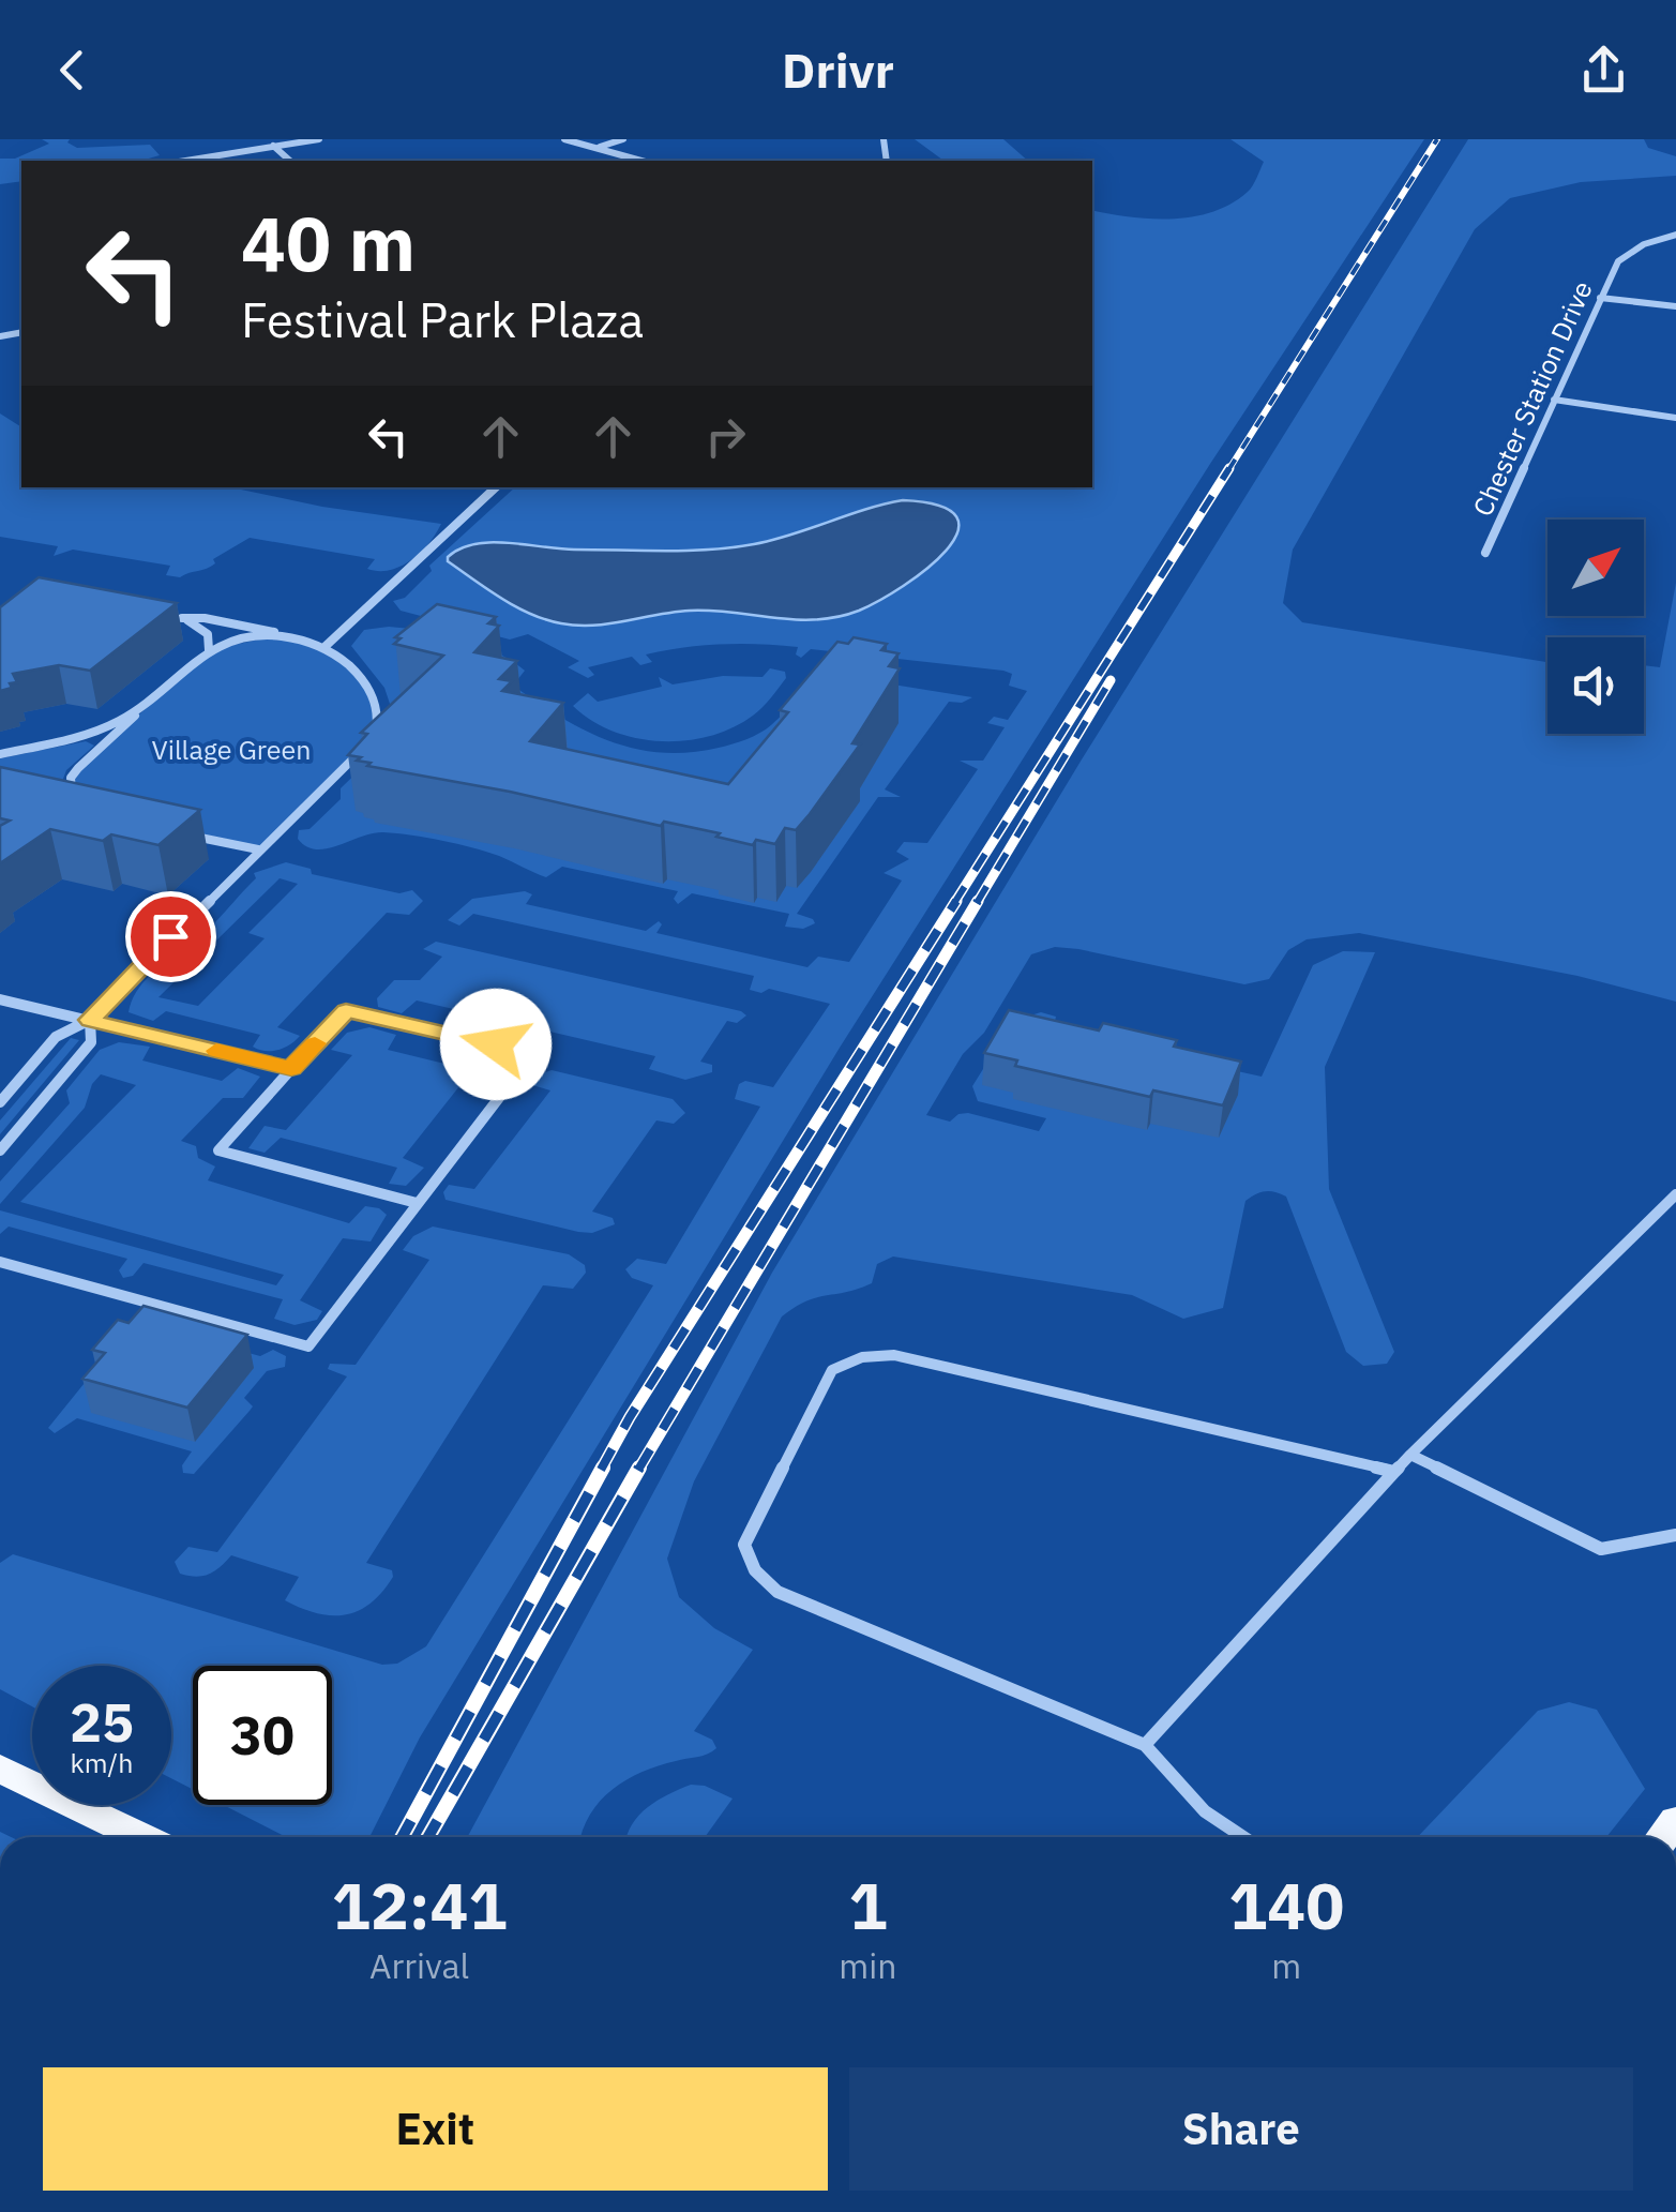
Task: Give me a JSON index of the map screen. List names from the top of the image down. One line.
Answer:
{"streets":{"street":["Chester Station Drive"]},"parks":["Village Green"],"north":"top right","page":{"header":"Drivr","turn":["40 m","Festival Park Plaza"],"speed":"25 km/h","limit":"30","eta":["12:41","Arrival","1","min","140","m"],"buttons":["Exit","Share"]}}
